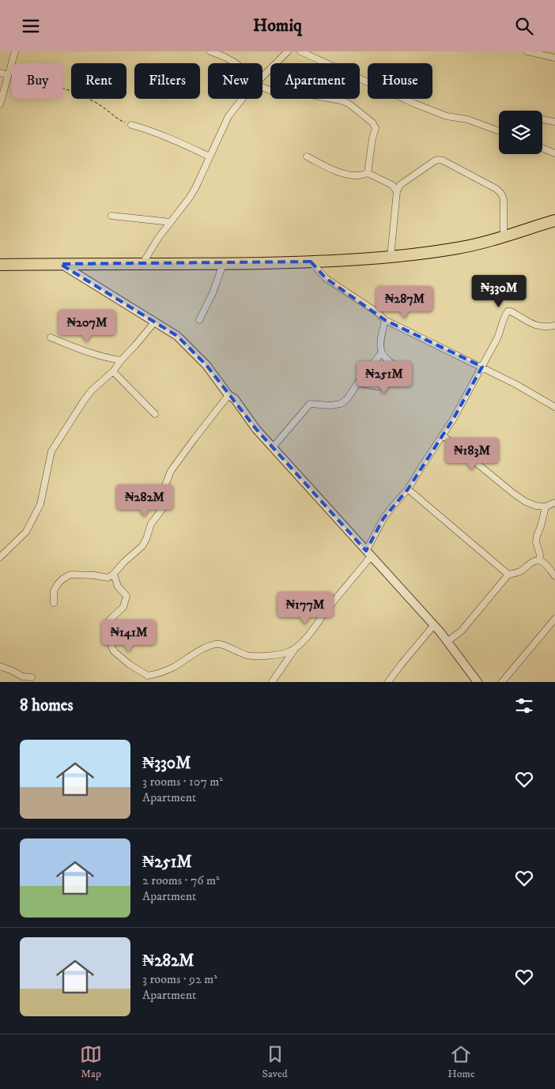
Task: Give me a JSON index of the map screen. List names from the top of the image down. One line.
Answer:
{"page":{"header":"Homiq","chip":["Buy","Rent","Filters","New","Apartment","House"],"price":["₦330M","₦287M","₦207M","₦251M","₦183M","₦282M","₦177M","₦141M"],"heading":"8 homes","list":[{"name":"₦330M","note":"3 rooms · 107 m² · Apartment"},{"name":"₦251M","note":"2 rooms · 76 m² · Apartment"},{"name":"₦282M","note":"3 rooms · 92 m² · Apartment"}],"tabs":["Map","Saved","Home"]}}
